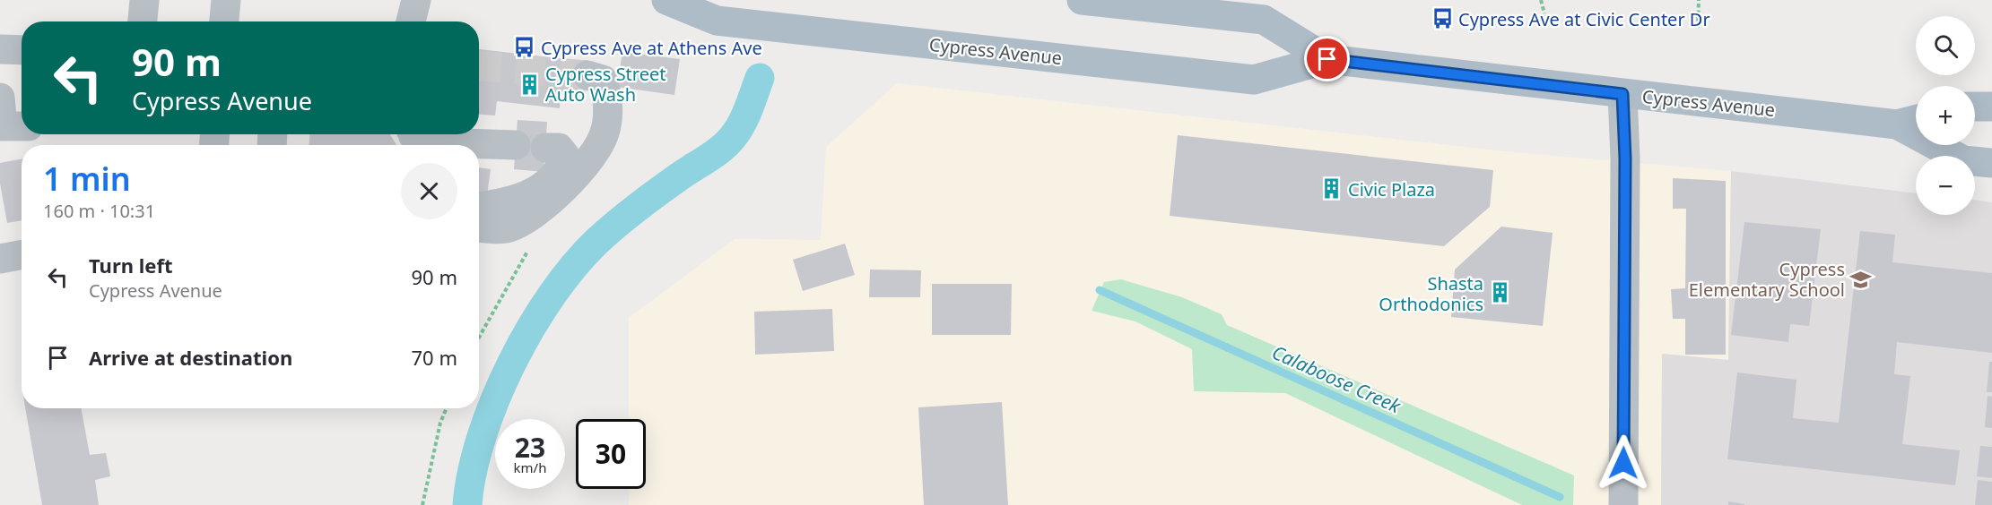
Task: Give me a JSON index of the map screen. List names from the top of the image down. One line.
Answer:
{"streets":{"main road":["Cypress Avenue"]},"water":["Calaboose Creek"],"places":{"bus stop":["Cypress Ave at Civic Center Dr","Cypress Ave at Athens Ave"],"building":["Cypress Street Auto Wash","Civic Plaza","Shasta Orthodonics"],"school or university":["Cypress Elementary School"]},"page":{"map_buttons":["+","−"],"turn":["90 m","Cypress Avenue"],"heading":["1 min","160 m · 10:31"],"list":[{"name":"Turn left","note":"Cypress Avenue","value":"90 m"},{"name":"Arrive at destination","value":"70 m"}],"speed":"23 km/h","limit":"30"}}
